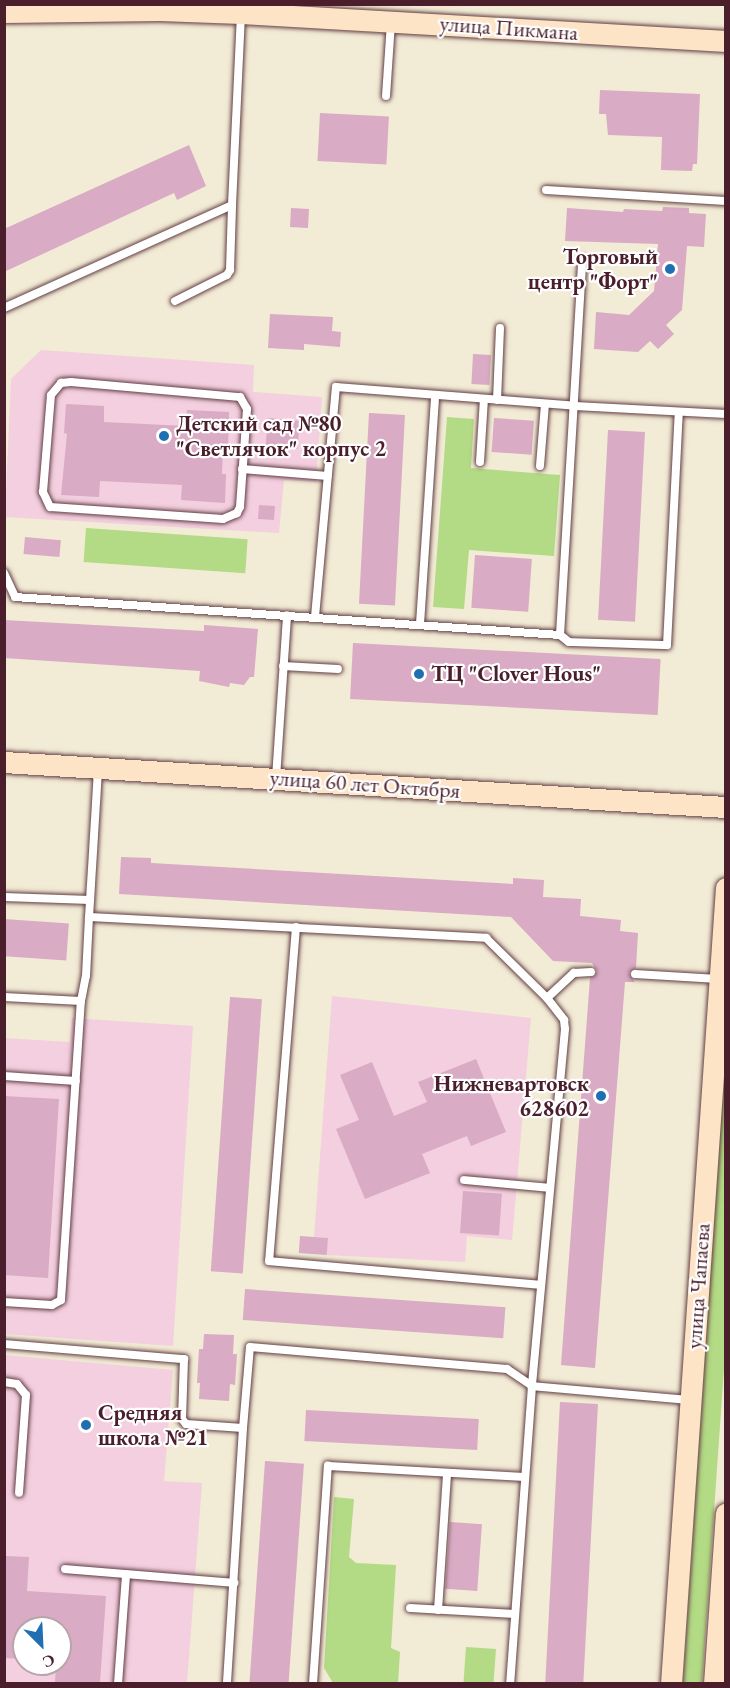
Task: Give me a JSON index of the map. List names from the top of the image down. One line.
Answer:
{"streets":{"main road":["улица Пикмана","улица 60 лет Октября","улица Чапаева"]},"places":["Торговый центр \"Форт\"","Детский сад №80 \"Светлячок\" корпус 2","ТЦ \"Clover Hous\"","Нижневартовск 628602","Средняя школа №21"],"north":"bottom right"}
